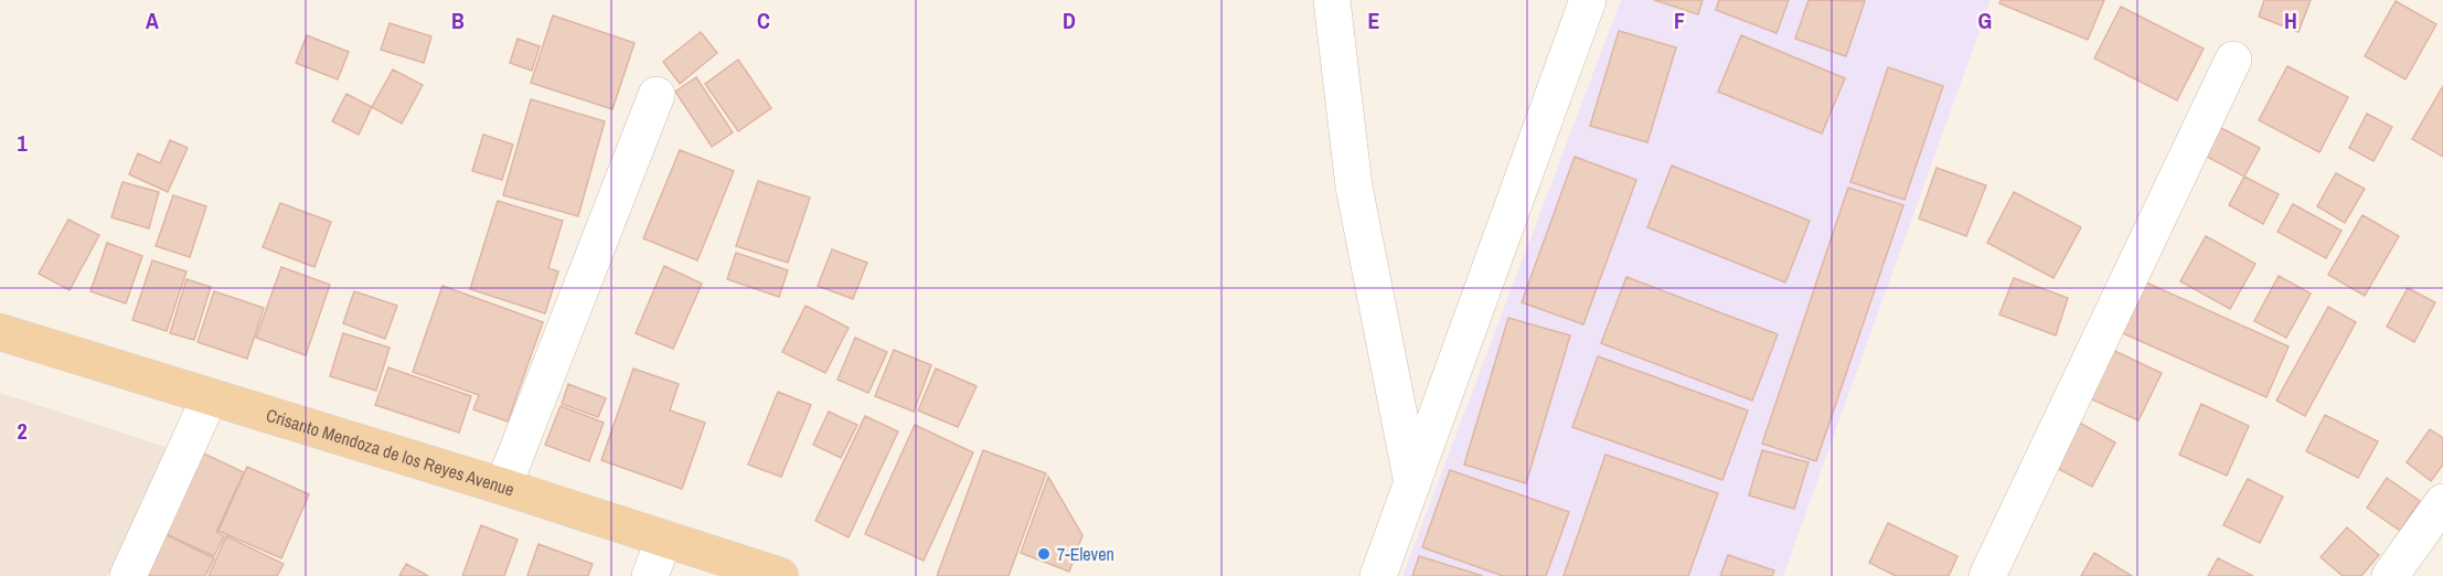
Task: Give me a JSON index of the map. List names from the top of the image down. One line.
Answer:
{"streets":{"main road":["Crisanto Mendoza de los Reyes Avenue"]},"places":["7-Eleven"],"grid":{"columns":["A","B","C","D","E","F","G","H"],"rows":["1","2"]}}
